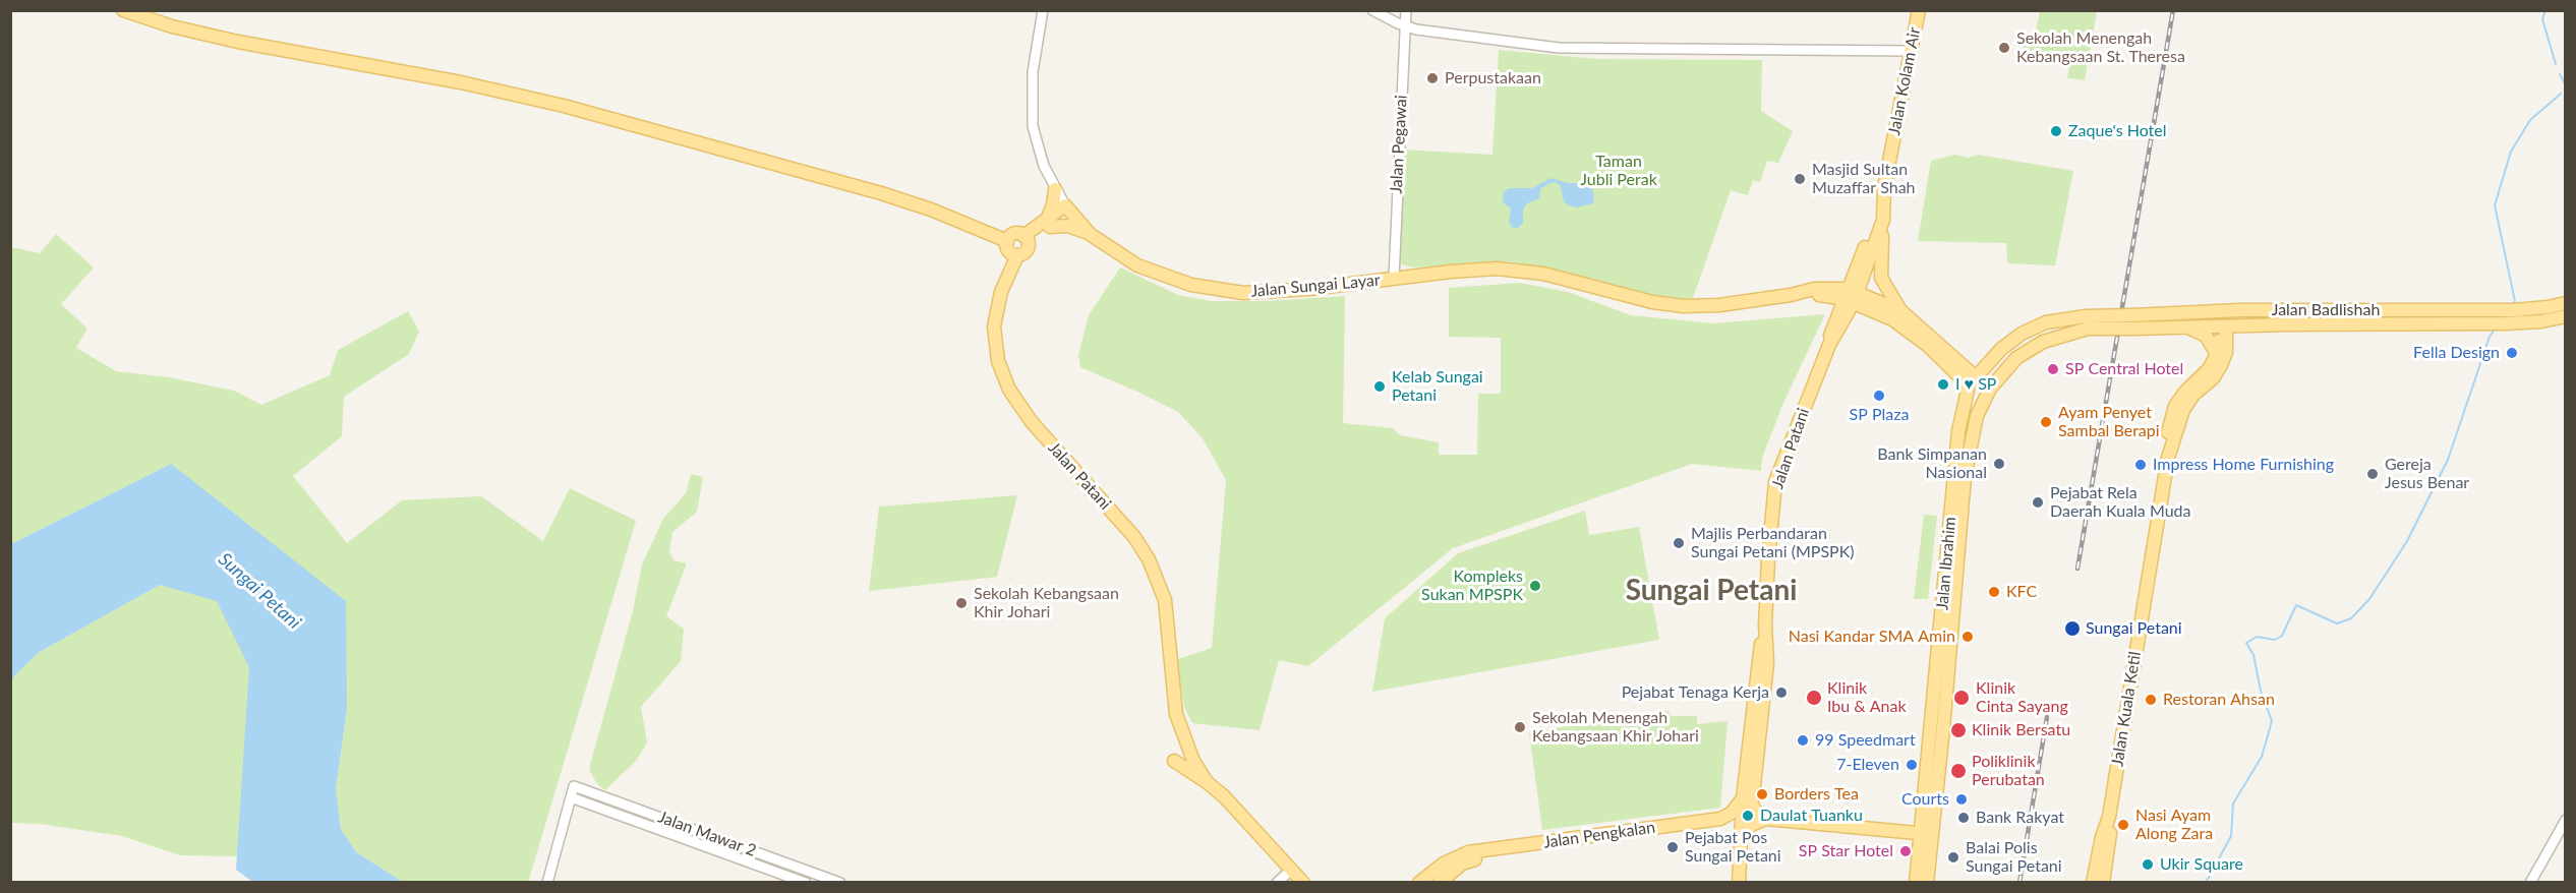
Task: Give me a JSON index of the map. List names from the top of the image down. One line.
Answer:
{"streets":{"main road":["Jalan Kolam Air","Jalan Sungai Layar","Jalan Badlishah","Jalan Patani","Jalan Ibrahim","Jalan Kuala Ketil","Jalan Pengkalan"],"street":["Jalan Pegawai","Jalan Mawar 2"]},"crossings":[["Jalan Kolam Air","Jalan Sungai Layar"],["Jalan Kolam Air","Jalan Patani"],["Jalan Pegawai","Jalan Sungai Layar"],["Jalan Sungai Layar","Jalan Patani"],["Jalan Sungai Layar","Jalan Ibrahim"],["Jalan Badlishah","Jalan Ibrahim"],["Jalan Badlishah","Jalan Kuala Ketil"]],"districts":["Sungai Petani"],"water":["Sungai Petani"],"parks":["Taman Jubli Perak"],"places":["Sekolah Menengah Kebangsaan St. Theresa","Perpustakaan","Zaque's Hotel","Masjid Sultan Muzaffar Shah","Fella Design","SP Central Hotel","I ♥ SP","Kelab Sungai Petani","SP Plaza","Ayam Penyet Sambal Berapi","Bank Simpanan Nasional","Impress Home Furnishing","Gereja Jesus Benar","Pejabat Rela Daerah Kuala Muda","Majlis Perbandaran Sungai Petani (MPSPK)","Kompleks Sukan MPSPK","KFC","Sekolah Kebangsaan Khir Johari","Sungai Petani","Nasi Kandar SMA Amin","Pejabat Tenaga Kerja","Klinik Ibu & Anak","Klinik Cinta Sayang","Restoran Ahsan","Sekolah Menengah Kebangsaan Khir Johari","Klinik Bersatu","99 Speedmart","7-Eleven","Poliklinik Perubatan","Borders Tea","Courts","Daulat Tuanku","Bank Rakyat","Nasi Ayam Along Zara","Pejabat Pos Sungai Petani","SP Star Hotel","Balai Polis Sungai Petani","Ukir Square"]}
